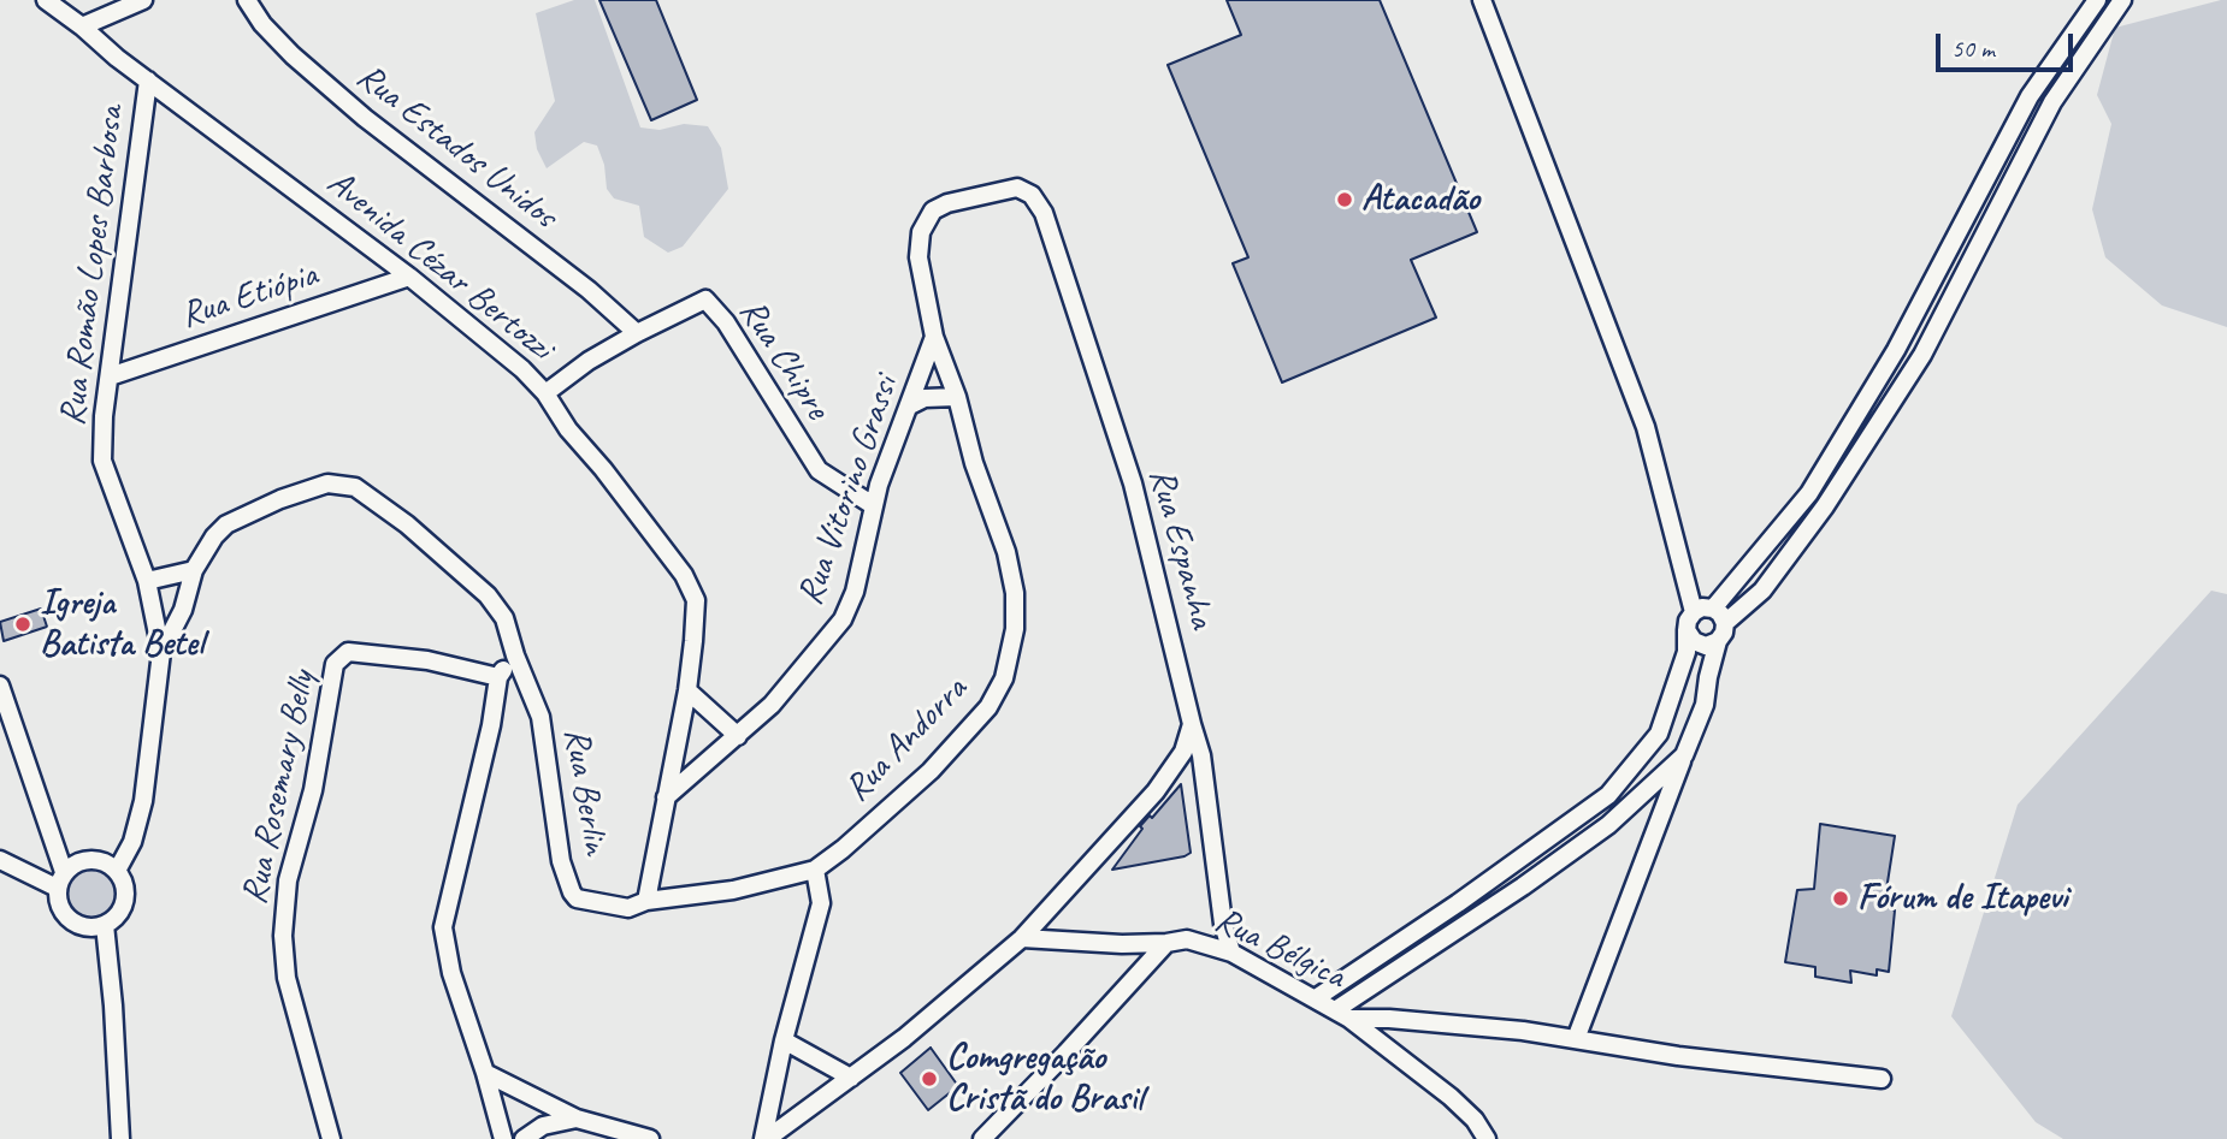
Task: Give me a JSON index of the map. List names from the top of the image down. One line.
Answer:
{"streets":{"street":["Rua Estados Unidos","Rua Romão Lopes Barbosa","Avenida Cézar Bertozzi","Rua Etiópia","Rua Chipre","Rua Vitorino Grassi","Rua Espanha","Rua Andorra","Rua Rosemary Belly","Rua Berlin","Rua Bélgica"]},"crossings":[["Rua Estados Unidos","Rua Chipre"],["Rua Romão Lopes Barbosa","Avenida Cézar Bertozzi"],["Rua Romão Lopes Barbosa","Rua Etiópia"],["Avenida Cézar Bertozzi","Rua Etiópia"],["Avenida Cézar Bertozzi","Rua Chipre"],["Avenida Cézar Bertozzi","Rua Vitorino Grassi"],["Avenida Cézar Bertozzi","Rua Berlin"],["Rua Chipre","Rua Vitorino Grassi"],["Rua Vitorino Grassi","Rua Andorra"],["Rua Espanha","Rua Andorra"],["Rua Andorra","Rua Berlin"]],"places":["Atacadão","Igreja Batista Betel","Fórum de Itapevi","Comgregação Cristã do Brasil"],"scale_bar":"50 m"}
